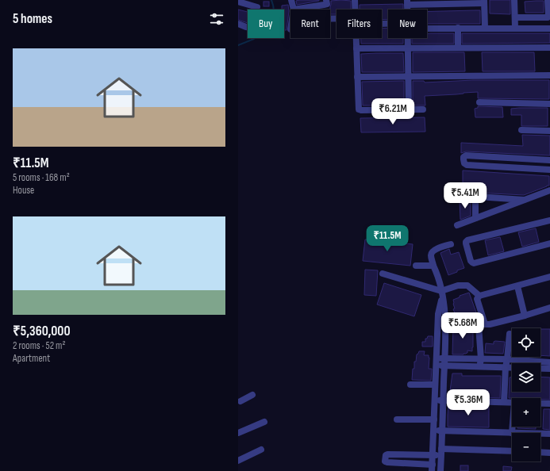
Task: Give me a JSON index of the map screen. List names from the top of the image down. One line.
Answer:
{"page":{"heading":"5 homes","chip":["Buy","Rent","Filters","New"],"list":[{"name":"₹11.5M","note":"5 rooms · 168 m² · House"},{"name":"₹5,360,000","note":"2 rooms · 52 m² · Apartment"}],"price":["₹6.21M","₹5.41M","₹11.5M","₹5.68M","₹5.36M"],"map_buttons":["+","−"]}}
